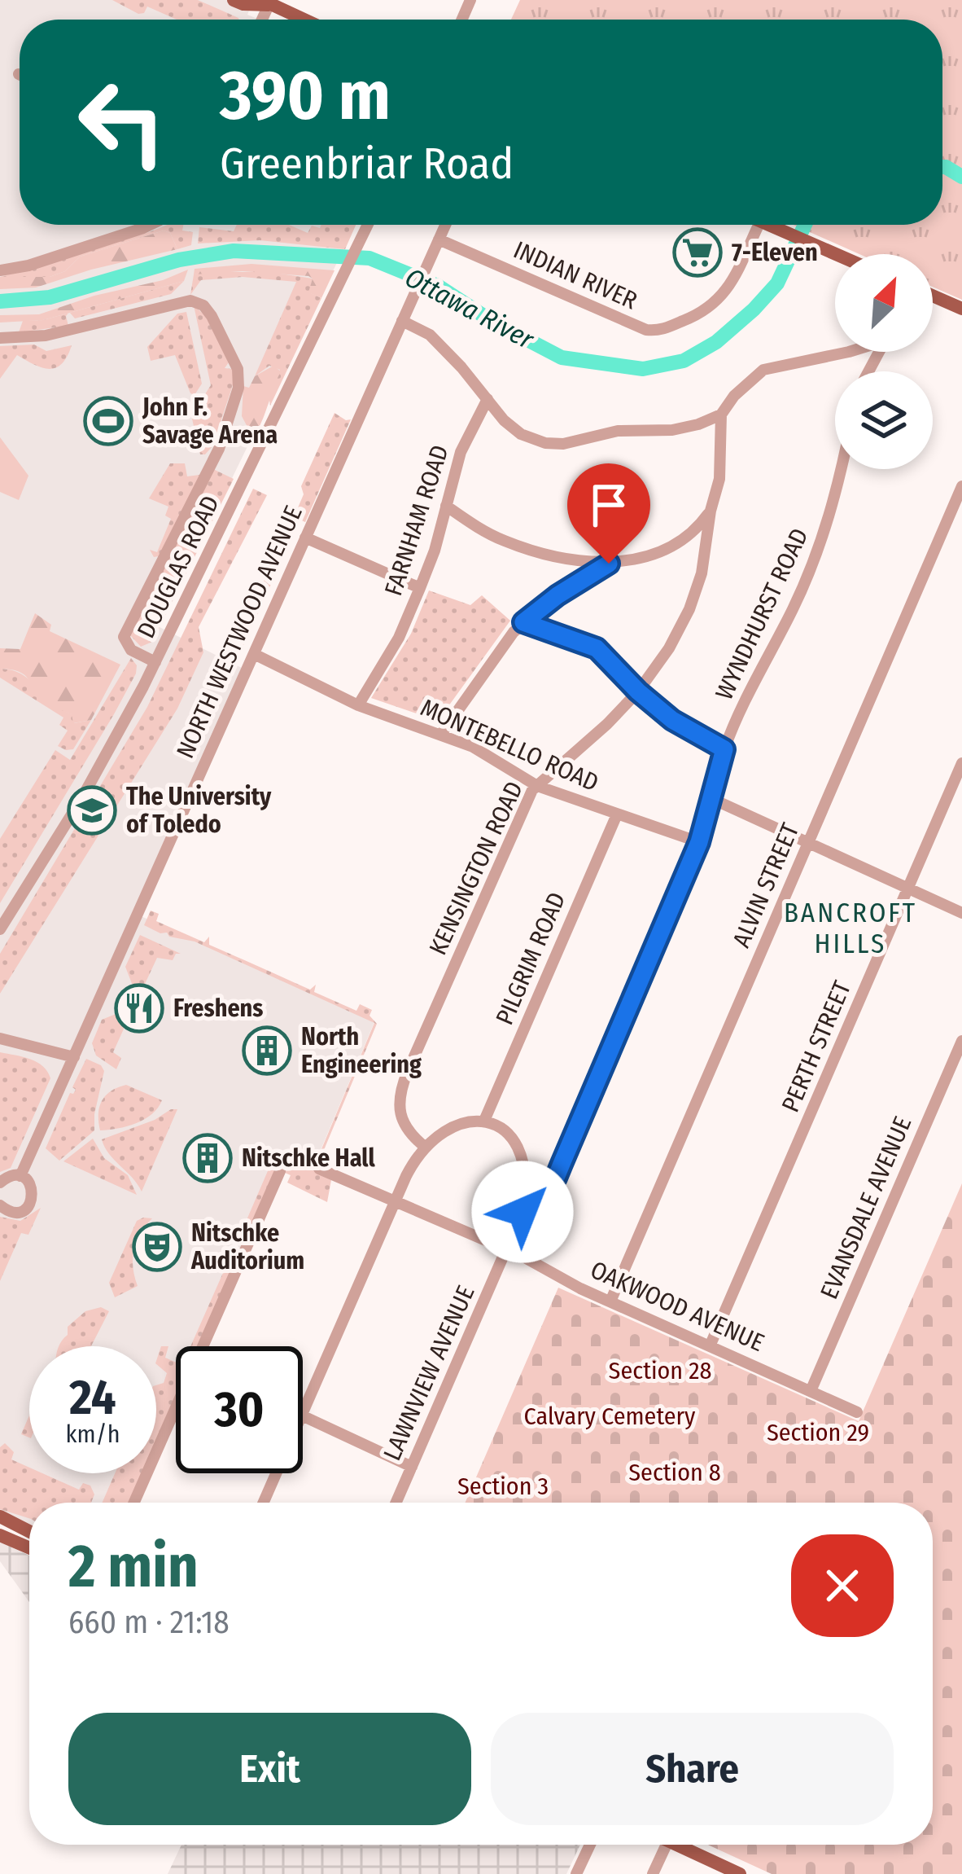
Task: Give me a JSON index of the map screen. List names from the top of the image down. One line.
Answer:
{"streets":{"street":["INDIAN RIVER","FARNHAM ROAD","DOUGLAS ROAD","WYNDHURST ROAD","NORTH WESTWOOD AVENUE","MONTEBELLO ROAD","KENSINGTON ROAD","ALVIN STREET","PILGRIM ROAD","PERTH STREET","EVANSDALE AVENUE","OAKWOOD AVENUE","LAWNVIEW AVENUE"]},"crossings":[["INDIAN RIVER","NORTH WESTWOOD AVENUE"],["FARNHAM ROAD","MONTEBELLO ROAD"],["WYNDHURST ROAD","MONTEBELLO ROAD"],["WYNDHURST ROAD","OAKWOOD AVENUE"],["WYNDHURST ROAD","LAWNVIEW AVENUE"],["NORTH WESTWOOD AVENUE","MONTEBELLO ROAD"],["MONTEBELLO ROAD","KENSINGTON ROAD"],["MONTEBELLO ROAD","PILGRIM ROAD"],["ALVIN STREET","OAKWOOD AVENUE"],["PERTH STREET","OAKWOOD AVENUE"],["EVANSDALE AVENUE","OAKWOOD AVENUE"],["OAKWOOD AVENUE","LAWNVIEW AVENUE"]],"districts":["BANCROFT HILLS"],"water":["Ottawa River"],"parks":["Section 28","Calvary Cemetery","Section 29","Section 8","Section 3"],"places":{"supermarket":["7-Eleven"],"sports":["John F. Savage Arena"],"school or university":["The University of Toledo"],"restaurant":["Freshens"],"building":["North Engineering","Nitschke Hall"],"theatre":["Nitschke Auditorium"]},"north":"top right","page":{"turn":["390 m","Greenbriar Road"],"speed":"24 km/h","limit":"30","heading":["2 min","660 m · 21:18"],"buttons":["Exit","Share"]}}
